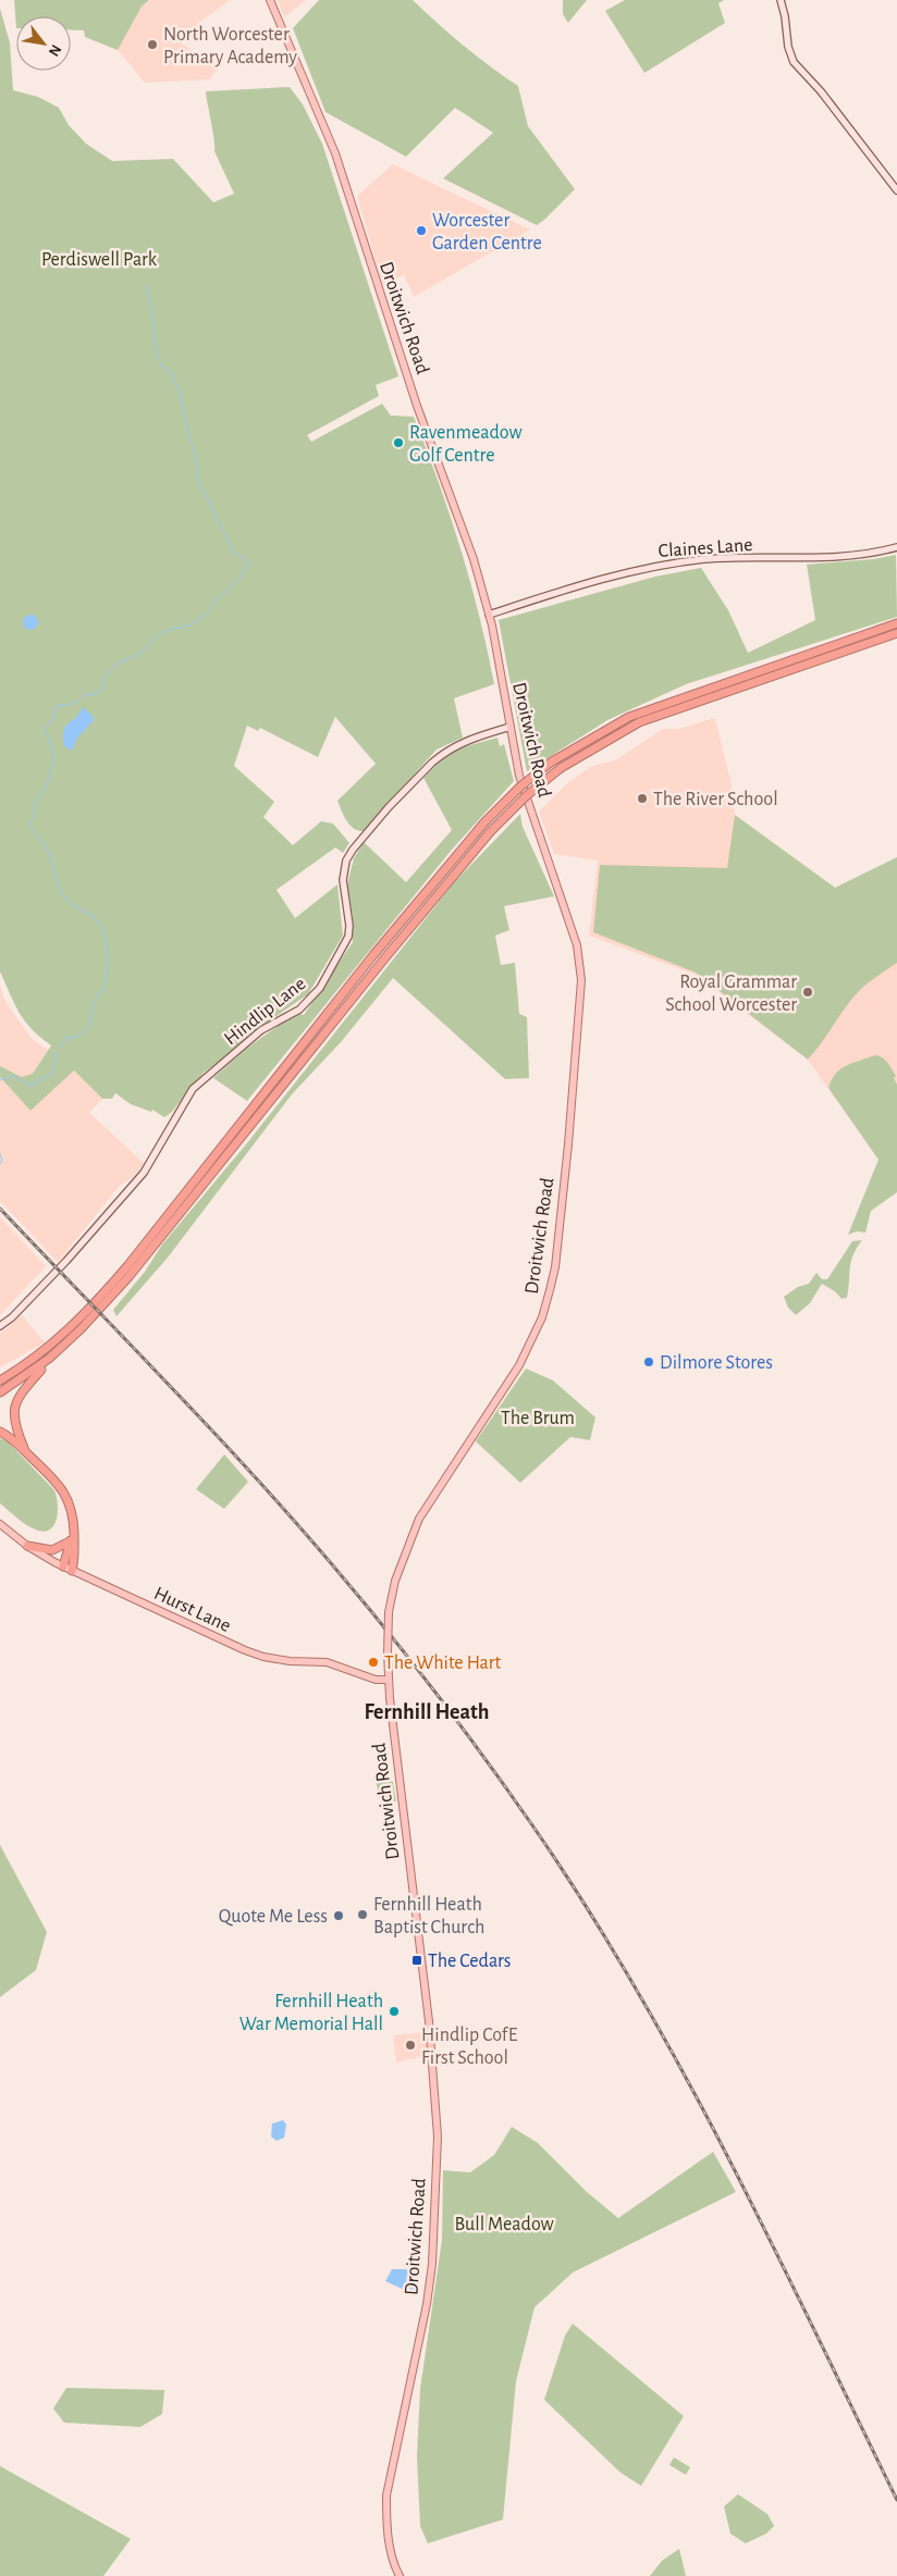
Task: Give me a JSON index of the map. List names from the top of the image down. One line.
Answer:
{"streets":{"main road":["Droitwich Road","Hurst Lane"],"street":["Claines Lane","Hindlip Lane"]},"crossings":[["Droitwich Road","Claines Lane"],["Droitwich Road","Hindlip Lane"],["Droitwich Road","Hurst Lane"]],"districts":["Fernhill Heath"],"parks":["Perdiswell Park","The Brum","Bull Meadow"],"places":{"other":["North Worcester Primary Academy","Worcester Garden Centre","Ravenmeadow Golf Centre","The River School","Royal Grammar School Worcester","Dilmore Stores","The White Hart","Fernhill Heath Baptist Church","Quote Me Less","Fernhill Heath War Memorial Hall","Hindlip CofE First School"],"transit":["The Cedars"]},"north":"bottom right"}
